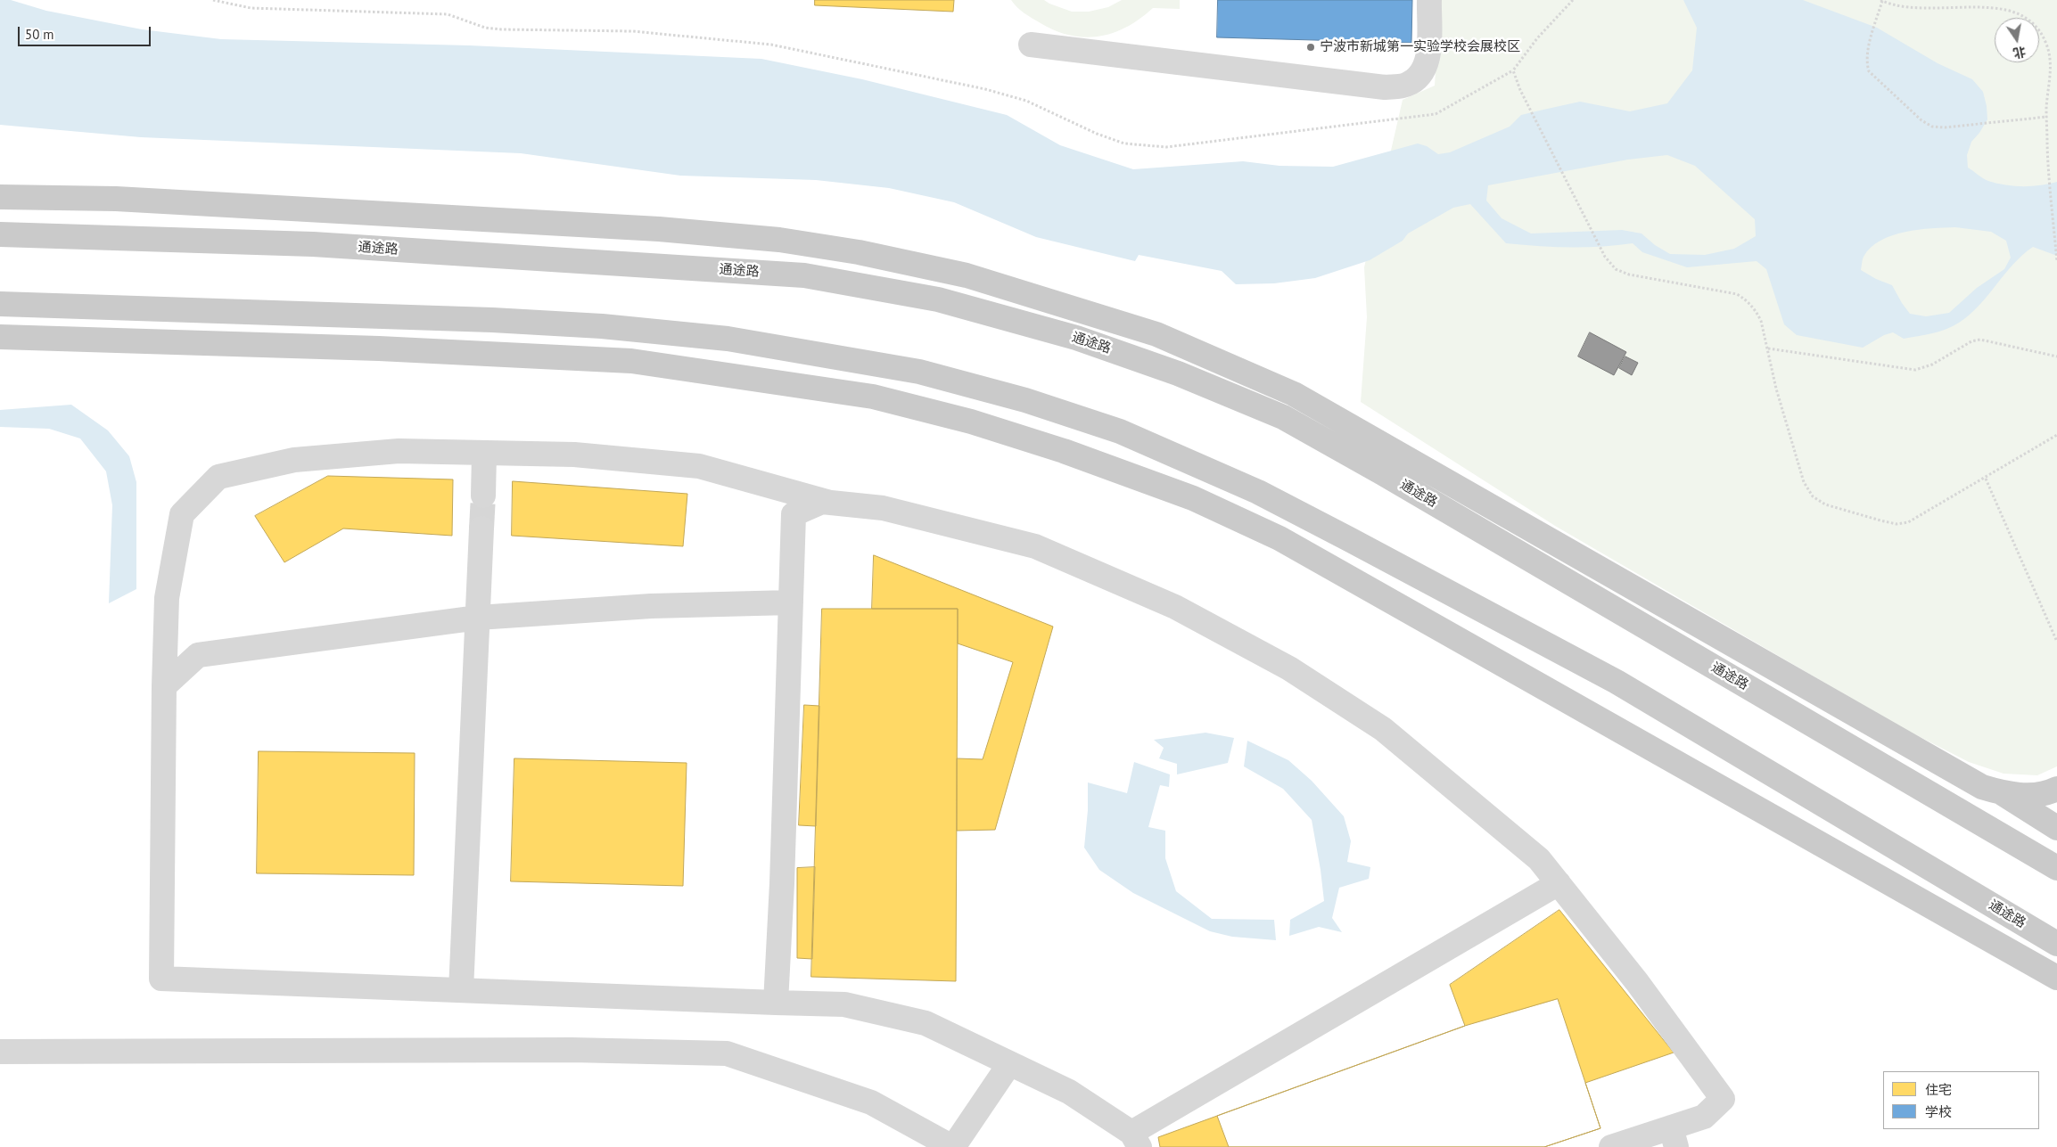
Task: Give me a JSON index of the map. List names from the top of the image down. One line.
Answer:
{"streets":{"main road":["通途路"]},"places":["宁波市新城第一实验学校会展校区"],"legend":["住宅","学校"],"scale_bar":"50 m","north":"bottom"}
